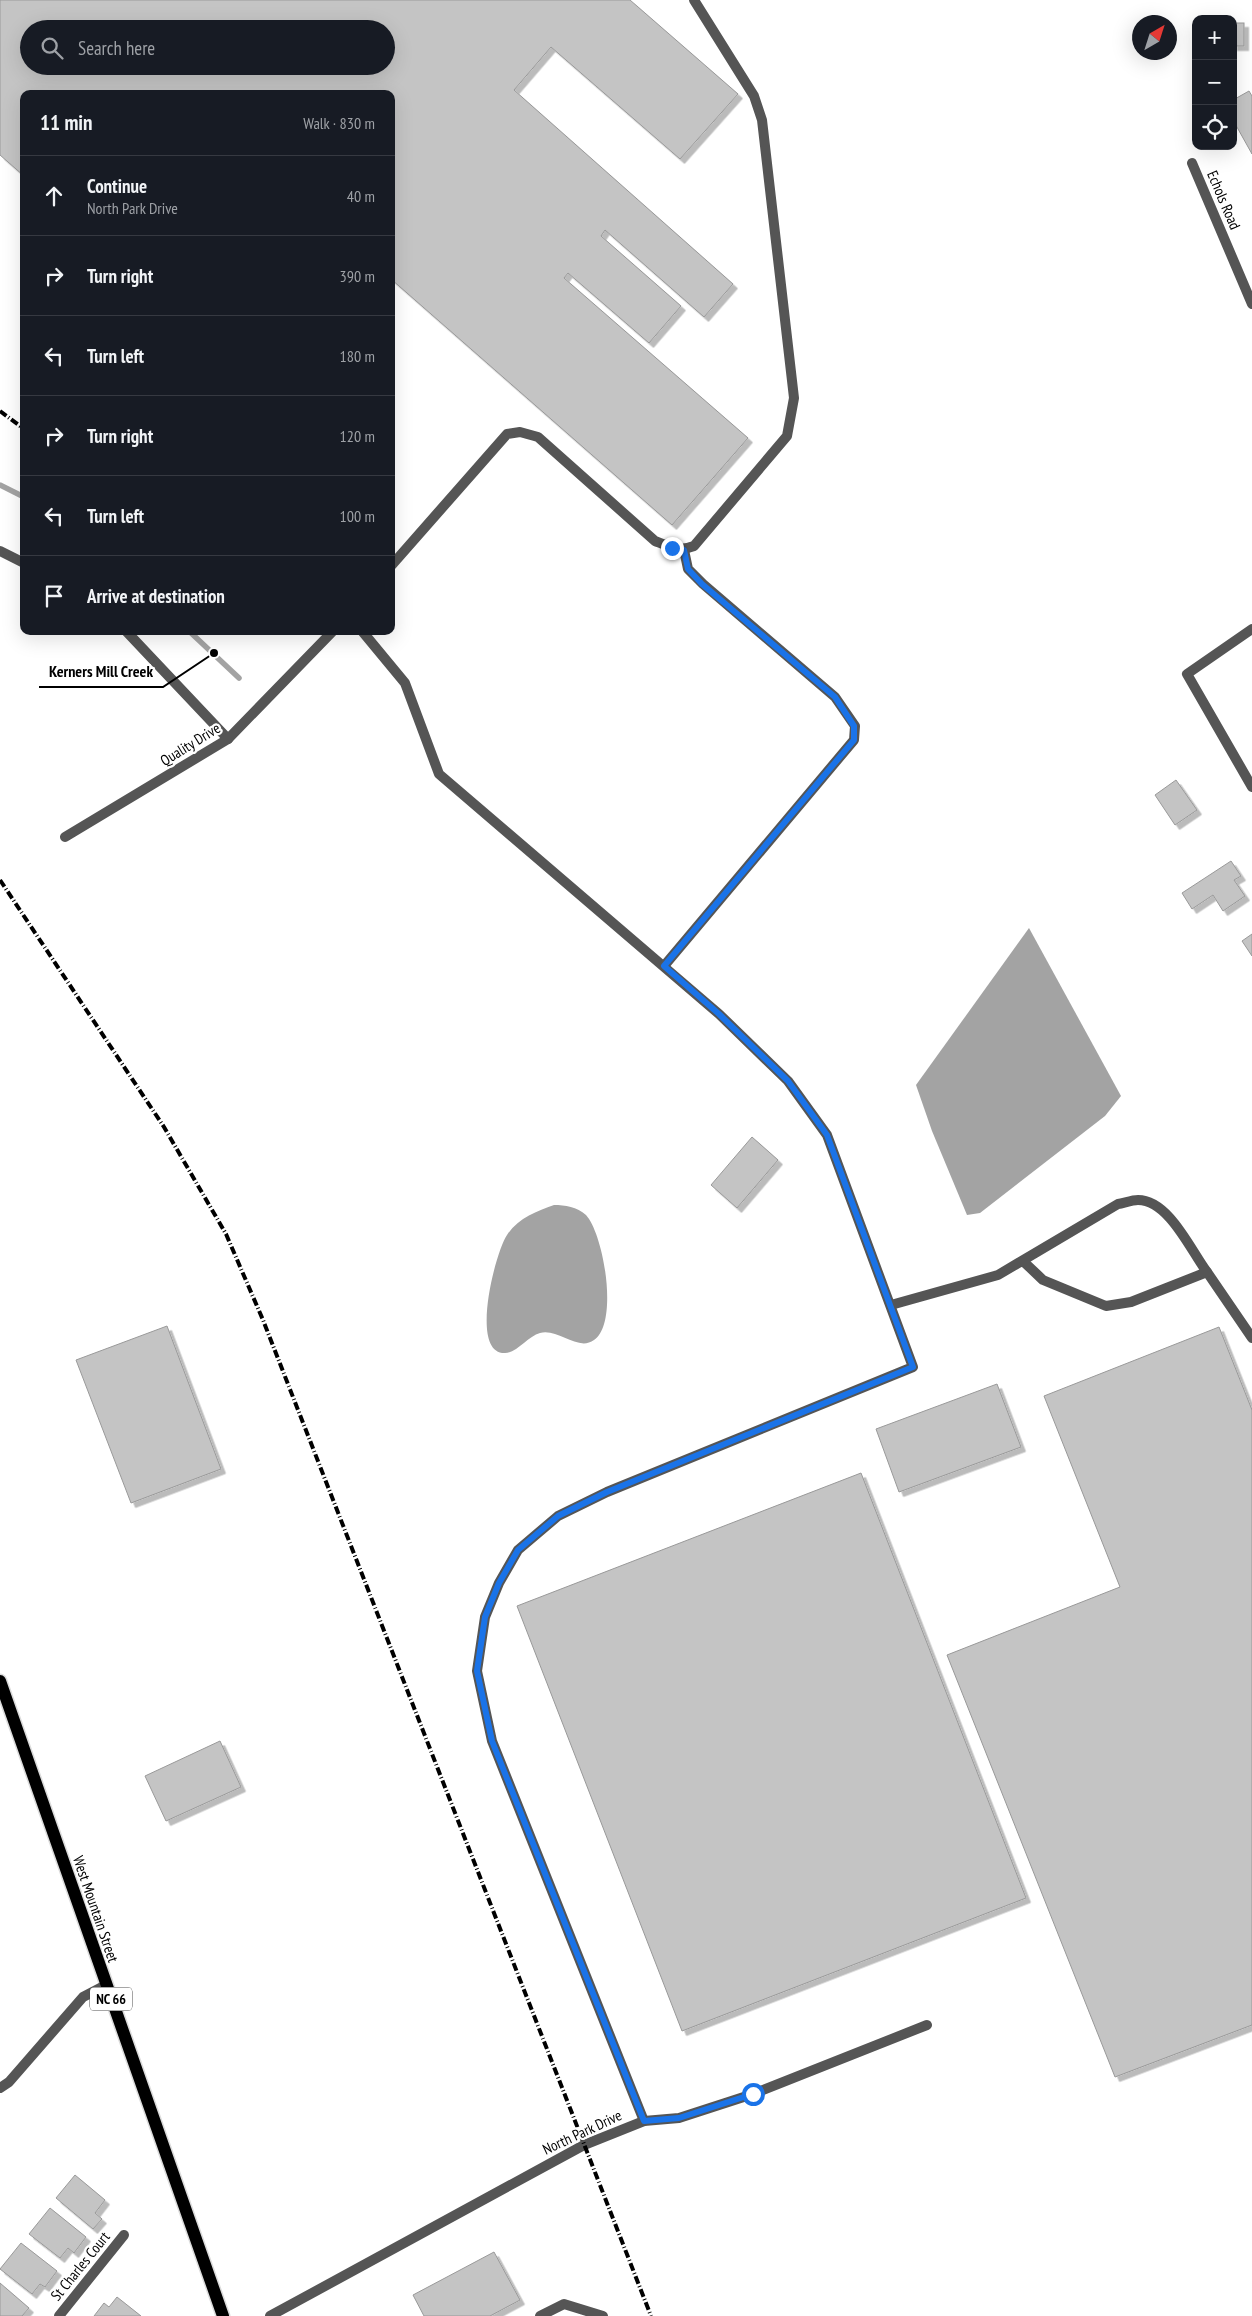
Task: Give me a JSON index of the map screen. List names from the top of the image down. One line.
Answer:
{"streets":{"main road":["West Mountain Street","NC 66"],"street":["Echols Road","Quality Drive","North Park Drive","St Charles Court"]},"places":["Kerners Mill Creek"],"north":"top right","page":{"map_buttons":["+","−"],"search":"Search here","heading":["11 min","Walk · 830 m"],"list":[["Continue","North Park Drive","40 m"],["Turn right","390 m"],["Turn left","180 m"],["Turn right","120 m"],["Turn left","100 m"],"Arrive at destination"]}}
